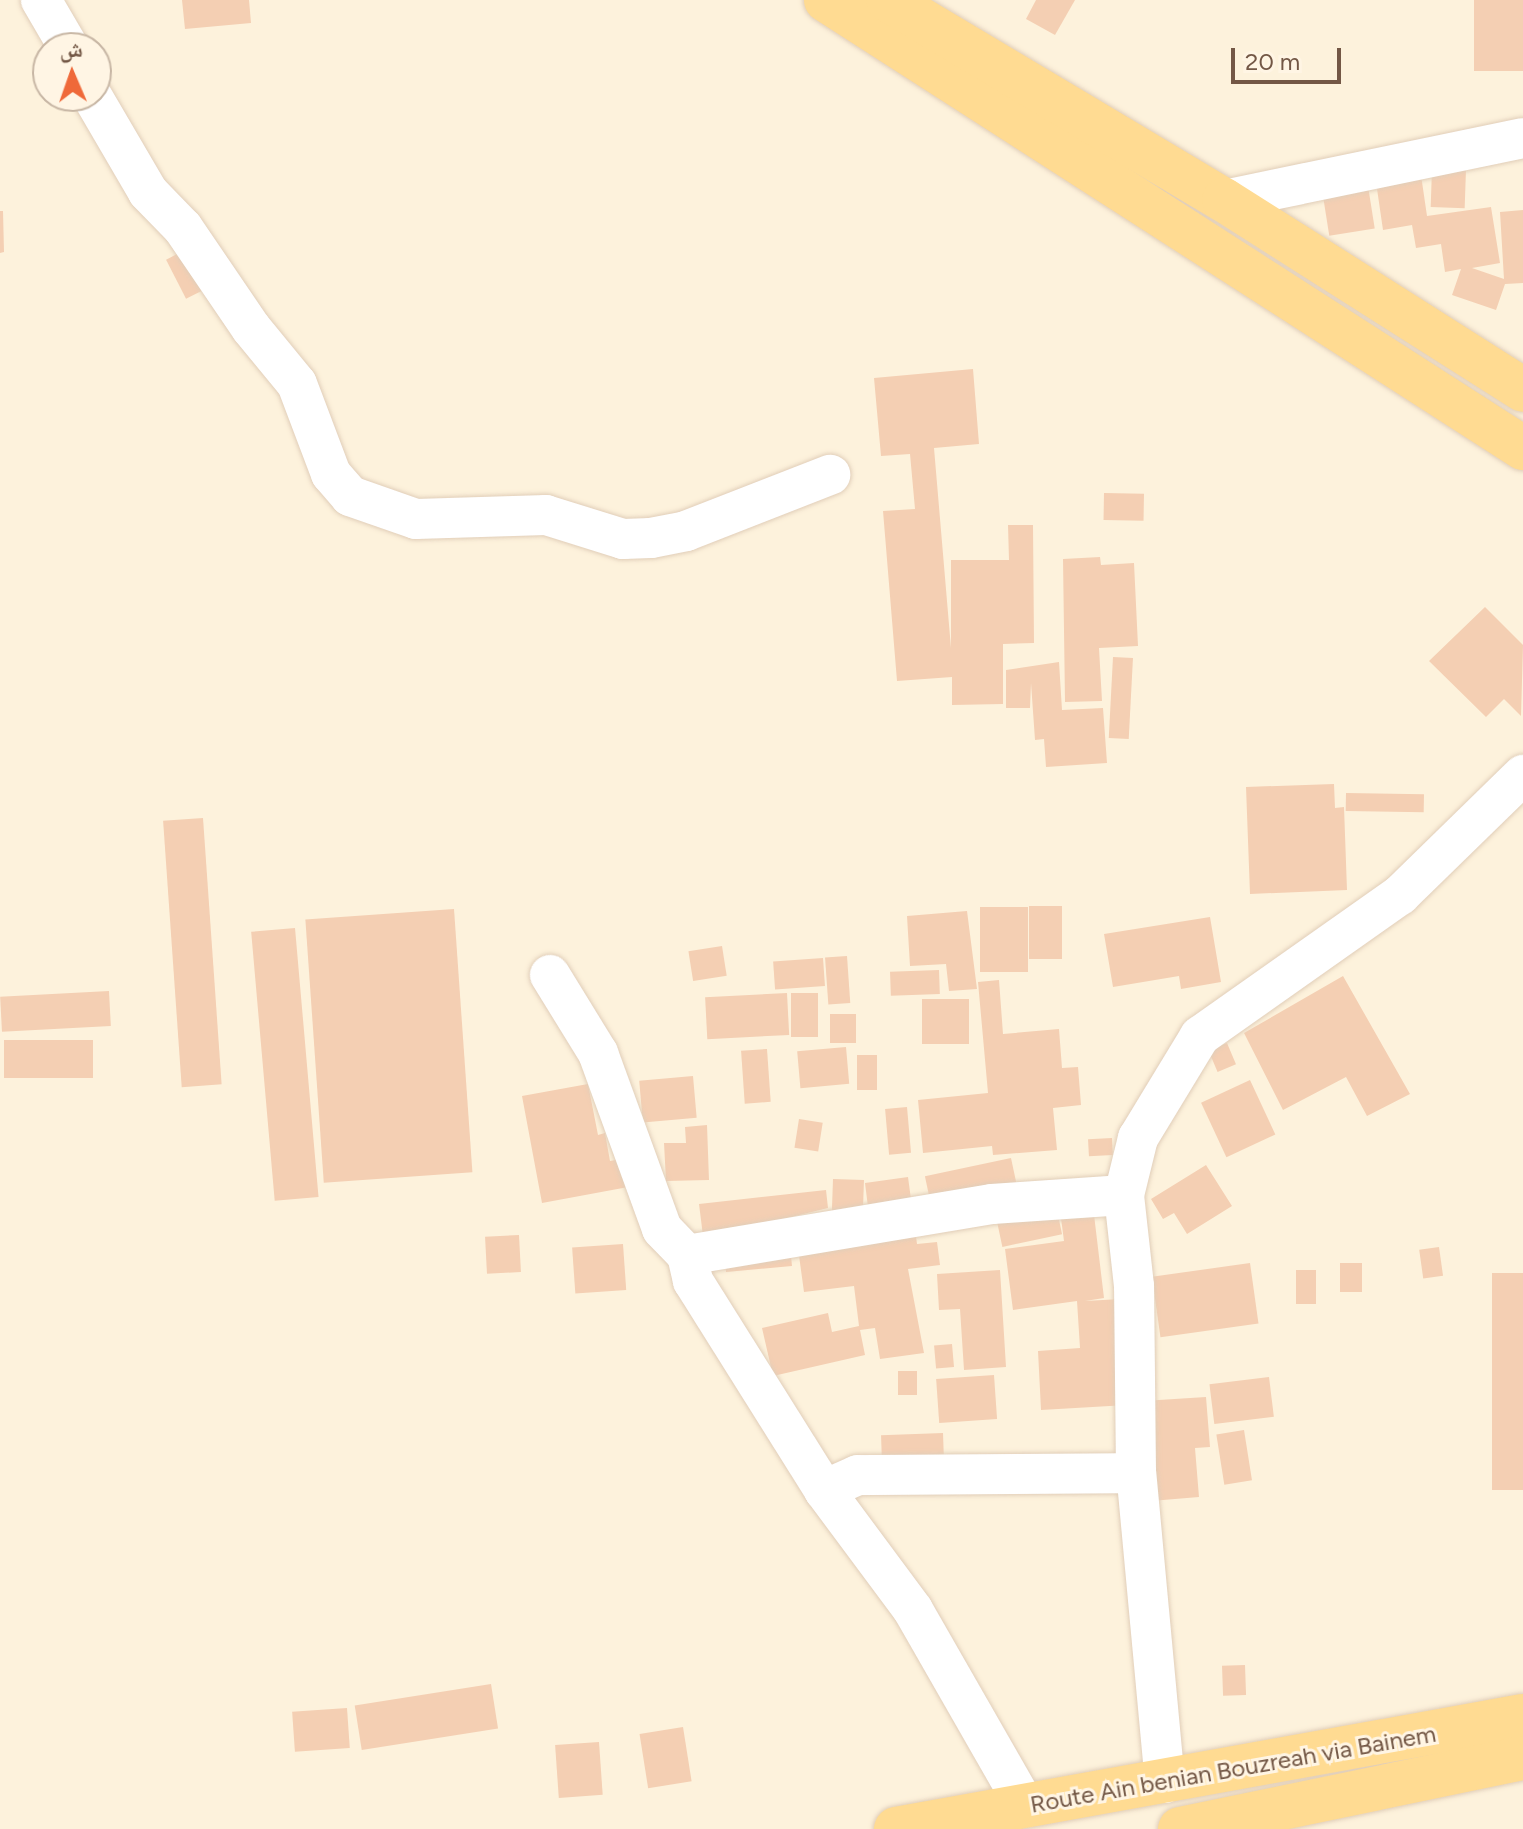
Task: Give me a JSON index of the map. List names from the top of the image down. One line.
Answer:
{"streets":{"main road":["Route Ain benian Bouzreah via Bainem"]},"scale_bar":"20 m","north":"top"}
